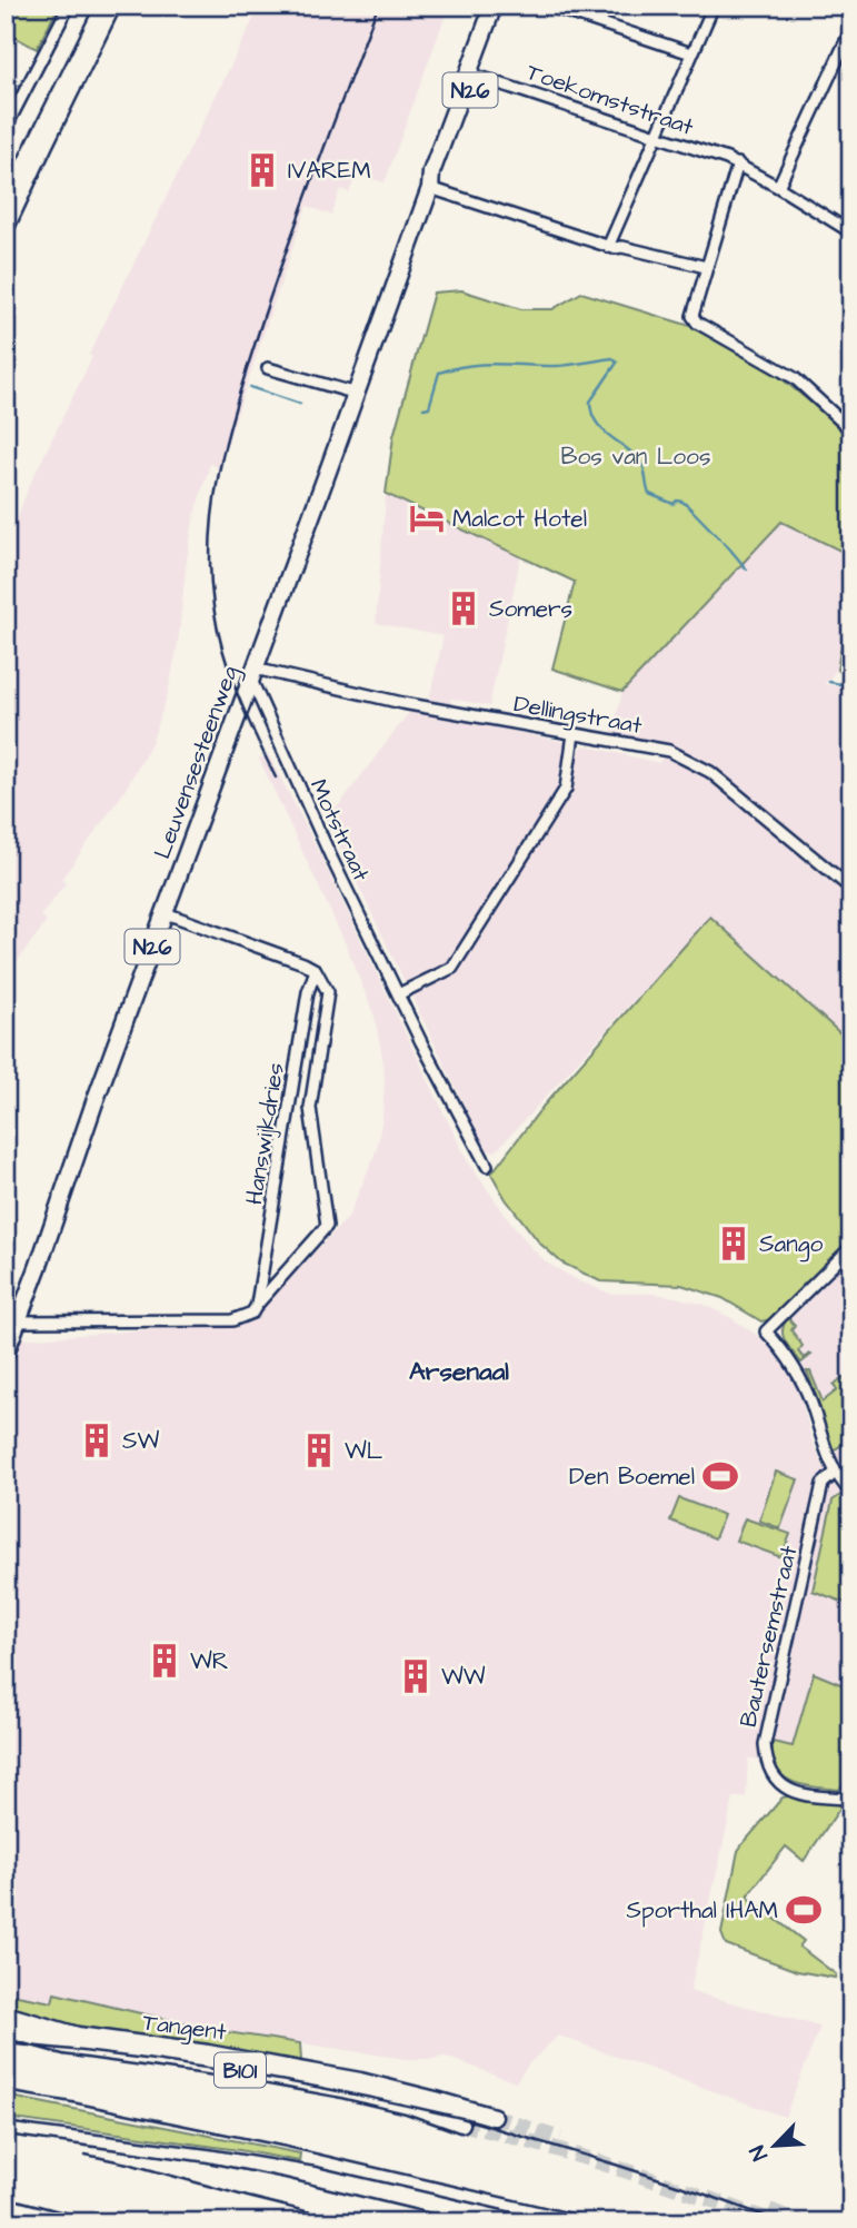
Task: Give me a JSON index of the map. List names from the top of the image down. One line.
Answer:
{"streets":{"main road":["N26","Leuvensesteenweg","Tangent","B101"],"street":["Toekomststraat","Dellingstraat","Motstraat","Hanswijkdries","Bautersemstraat"]},"crossings":[["Toekomststraat","Leuvensesteenweg"],["Dellingstraat","Leuvensesteenweg"],["Dellingstraat","Motstraat"],["Leuvensesteenweg","Motstraat"],["Leuvensesteenweg","Hanswijkdries"]],"districts":["Arsenaal"],"parks":["Bos van Loos"],"places":{"building":["IVAREM","Somers","Sango","SW","WL","WR","WW"],"hotel":["Malcot Hotel"],"sports":["Den Boemel","Sporthal IHAM"]},"north":"bottom left"}
